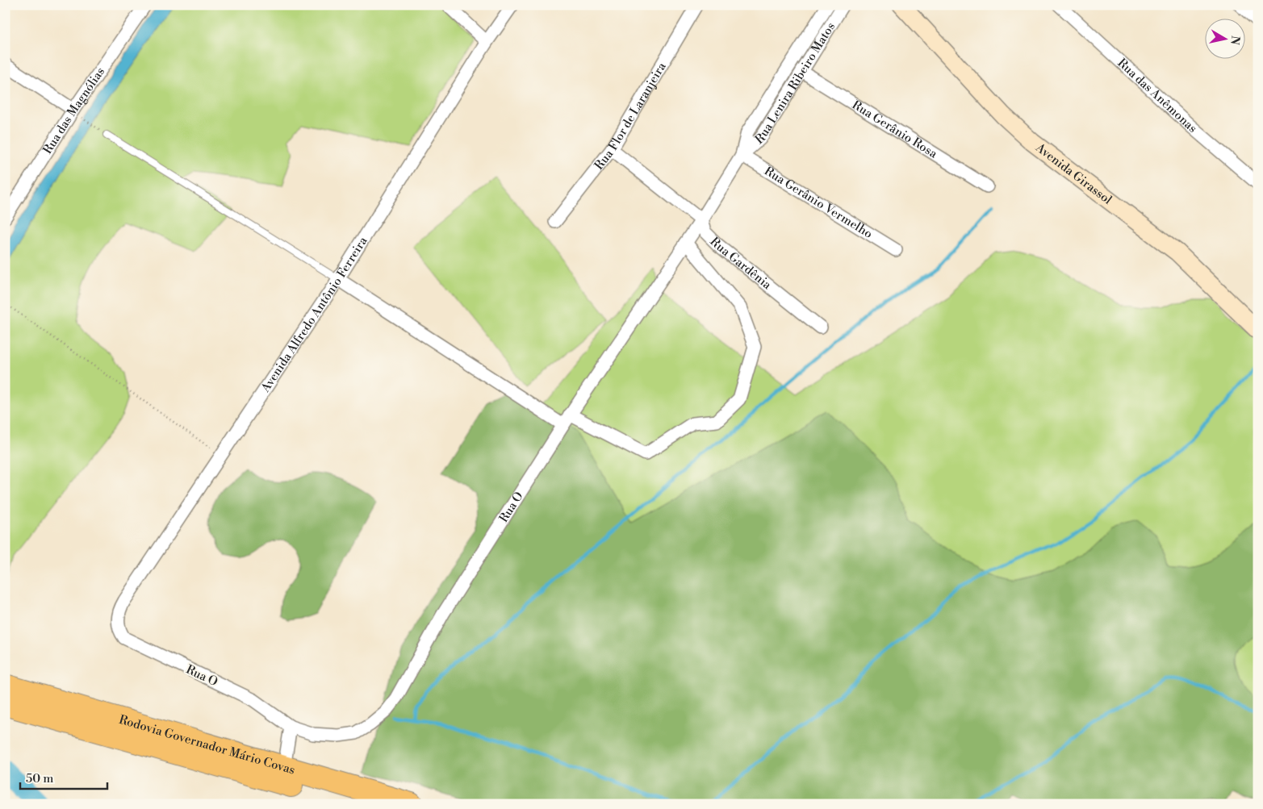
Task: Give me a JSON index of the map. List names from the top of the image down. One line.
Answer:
{"streets":{"highway":["Rodovia Governador Mário Covas"],"street":["Rua Lenira Ribeiro Matos","Rua das Anêmonas","Rua das Magnólias","Rua Flor de Laranjeira","Rua Gerânio Rosa","Avenida Girassol","Rua Gerânio Vermelho","Rua Gardênia","Avenida Alfredo Antônio Ferreira","Rua O"]},"crossings":[["Rua Lenira Ribeiro Matos","Rua Gerânio Rosa"],["Rua Lenira Ribeiro Matos","Rua Gerânio Vermelho"],["Rua Lenira Ribeiro Matos","Rua Gardênia"],["Rua Lenira Ribeiro Matos","Rua O"],["Rua Flor de Laranjeira","Rua Gardênia"],["Rua Gardênia","Rua O"],["Avenida Alfredo Antônio Ferreira","Rua O"]],"scale_bar":"50 m","north":"right"}
